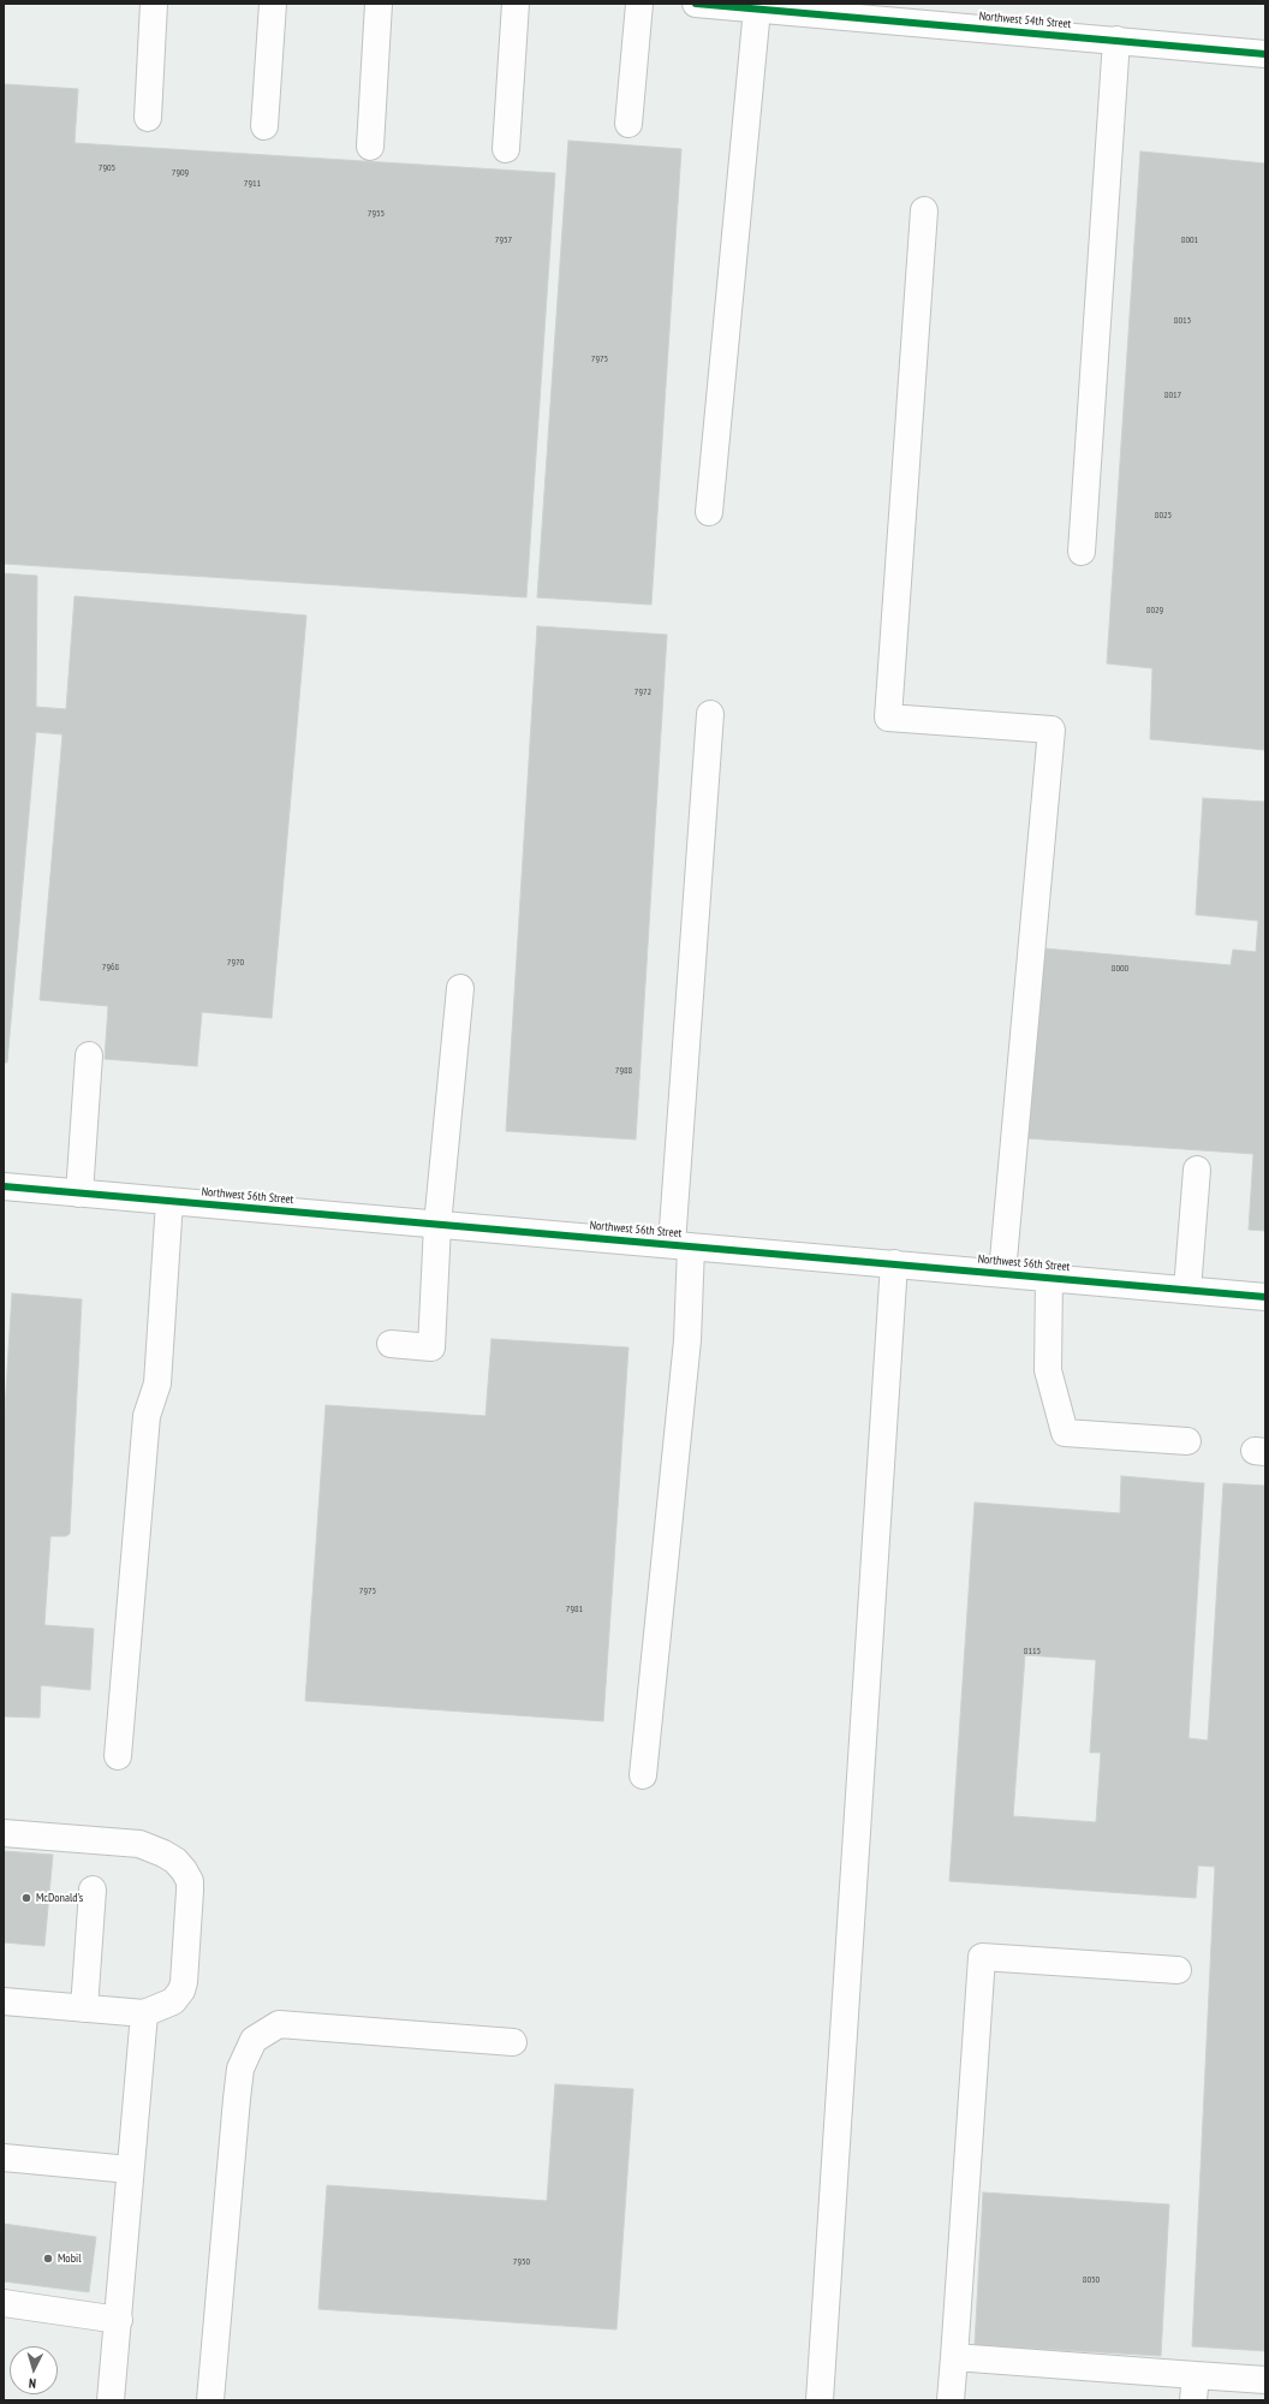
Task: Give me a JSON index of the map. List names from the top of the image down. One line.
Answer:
{"streets":{"street":["Northwest 54th Street","Northwest 56th Street"]},"places":["McDonald's","Mobil"],"house_numbers":["7905","7909","7911","7955","7957","8001","8013","7975","8017","8025","8029","7972","7970","7968","8000","7988","7975","7981","8115","7950","8050"],"north":"bottom"}
